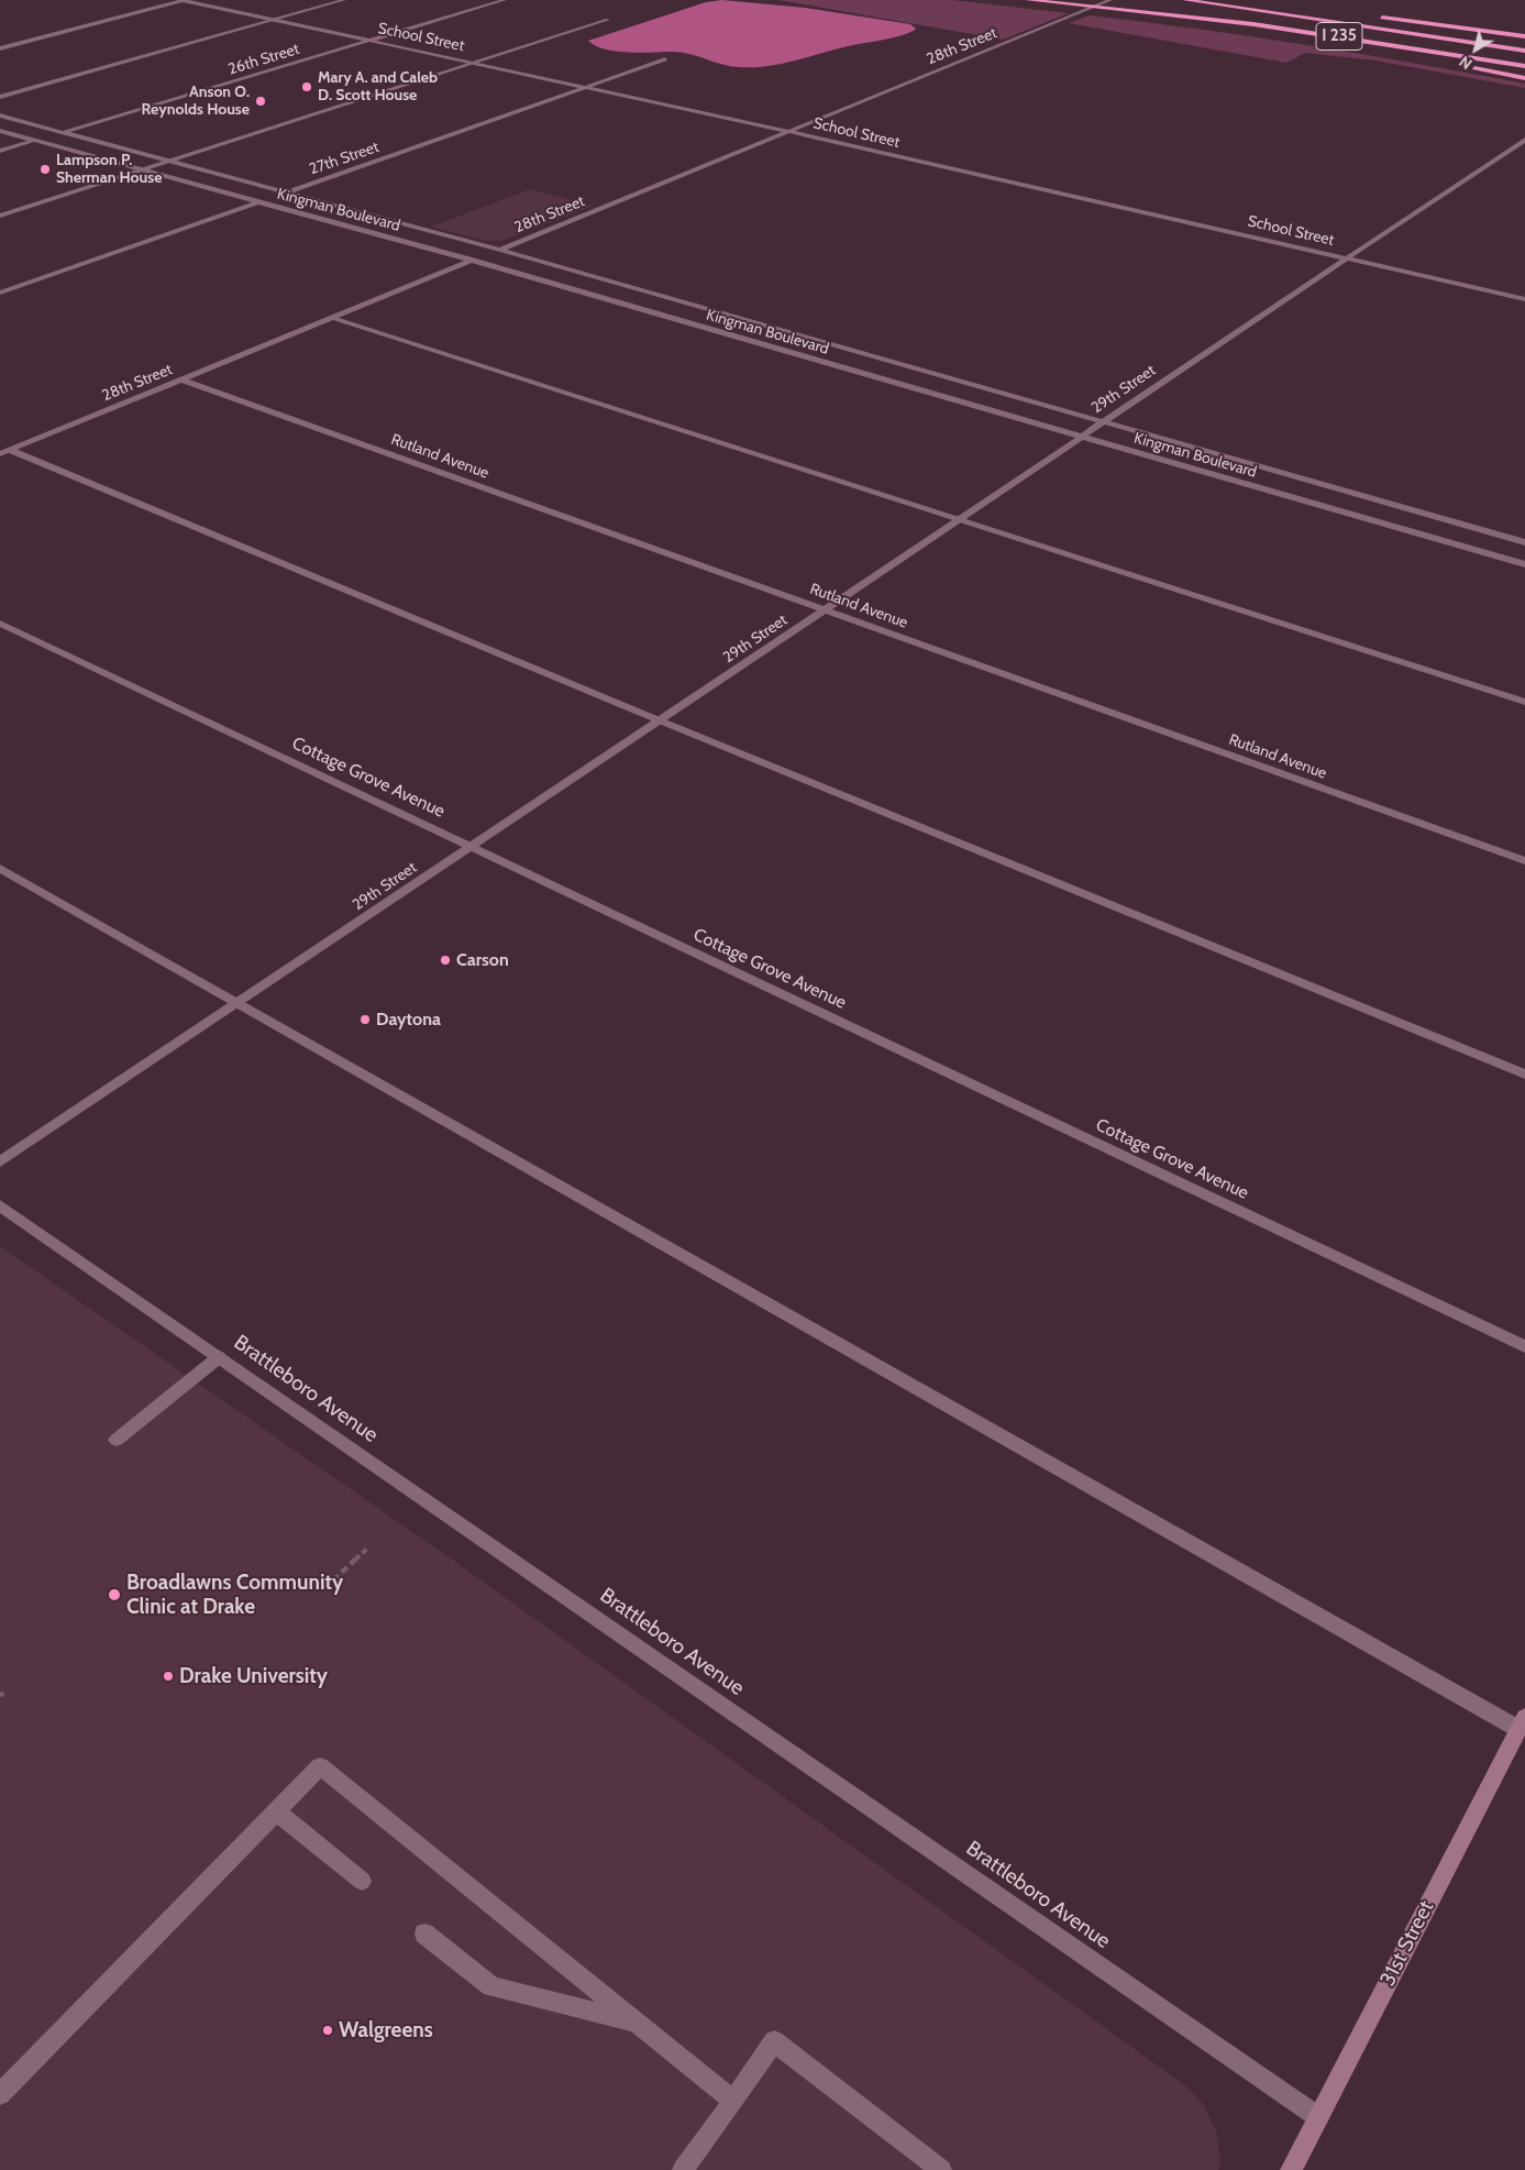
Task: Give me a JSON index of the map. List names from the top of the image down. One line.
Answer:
{"streets":{"highway":["I 235"],"main road":["31st Street"],"street":["School Street","28th Street","26th Street","27th Street","Kingman Boulevard","29th Street","Rutland Avenue","Cottage Grove Avenue","Brattleboro Avenue"]},"crossings":[["School Street","28th Street"],["School Street","26th Street"],["School Street","27th Street"],["School Street","29th Street"],["28th Street","Kingman Boulevard"],["28th Street","Rutland Avenue"],["26th Street","Kingman Boulevard"],["27th Street","Kingman Boulevard"],["Kingman Boulevard","29th Street"],["29th Street","Rutland Avenue"],["29th Street","Cottage Grove Avenue"],["Brattleboro Avenue","31st Street"]],"places":["Mary A. and Caleb D. Scott House","Anson O. Reynolds House","Lampson P. Sherman House","Carson","Daytona","Broadlawns Community Clinic at Drake","Drake University","Walgreens"],"north":"bottom left"}
